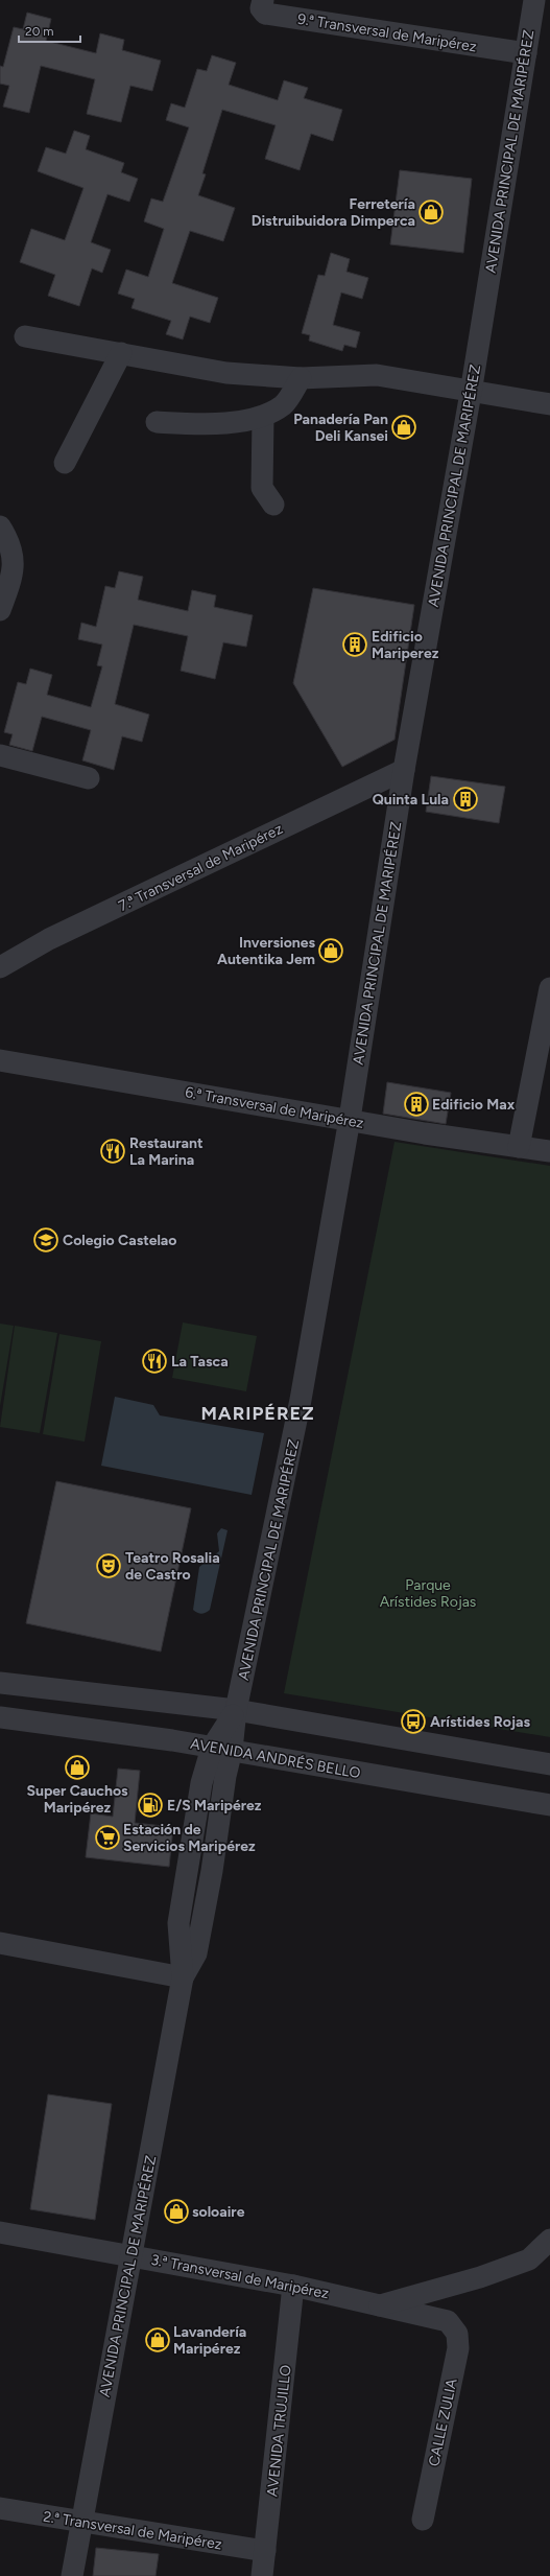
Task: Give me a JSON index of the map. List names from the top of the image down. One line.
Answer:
{"streets":{"street":["9.ª Transversal de Maripérez","AVENIDA PRINCIPAL DE MARIPÉREZ","7.ª Transversal de Maripérez","6.ª Transversal de Maripérez","AVENIDA ANDRÉS BELLO","3.ª Transversal de Maripérez","CALLE ZULIA","AVENIDA TRUJILLO","2.ª Transversal de Maripérez"]},"crossings":[["9.ª Transversal de Maripérez","AVENIDA PRINCIPAL DE MARIPÉREZ"],["AVENIDA PRINCIPAL DE MARIPÉREZ","7.ª Transversal de Maripérez"],["AVENIDA PRINCIPAL DE MARIPÉREZ","6.ª Transversal de Maripérez"],["AVENIDA PRINCIPAL DE MARIPÉREZ","AVENIDA ANDRÉS BELLO"],["AVENIDA PRINCIPAL DE MARIPÉREZ","3.ª Transversal de Maripérez"],["AVENIDA PRINCIPAL DE MARIPÉREZ","2.ª Transversal de Maripérez"],["3.ª Transversal de Maripérez","CALLE ZULIA"],["3.ª Transversal de Maripérez","AVENIDA TRUJILLO"],["AVENIDA TRUJILLO","2.ª Transversal de Maripérez"]],"districts":["MARIPÉREZ"],"parks":["Parque Arístides Rojas"],"places":{"shop":["Ferretería Distruibuidora Dimperca","Panadería Pan Deli Kansei","Inversiones Autentika Jem","Super Cauchos Maripérez","soloaire","Lavandería Maripérez"],"building":["Edificio Mariperez","Quinta Lula","Edificio Max"],"restaurant":["Restaurant La Marina","La Tasca"],"school or university":["Colegio Castelao"],"theatre":["Teatro Rosalia de Castro"],"bus stop":["Arístides Rojas"],"fuel station":["E/S Maripérez"],"supermarket":["Estación de Servicios Maripérez"]},"scale_bar":"20 m"}
